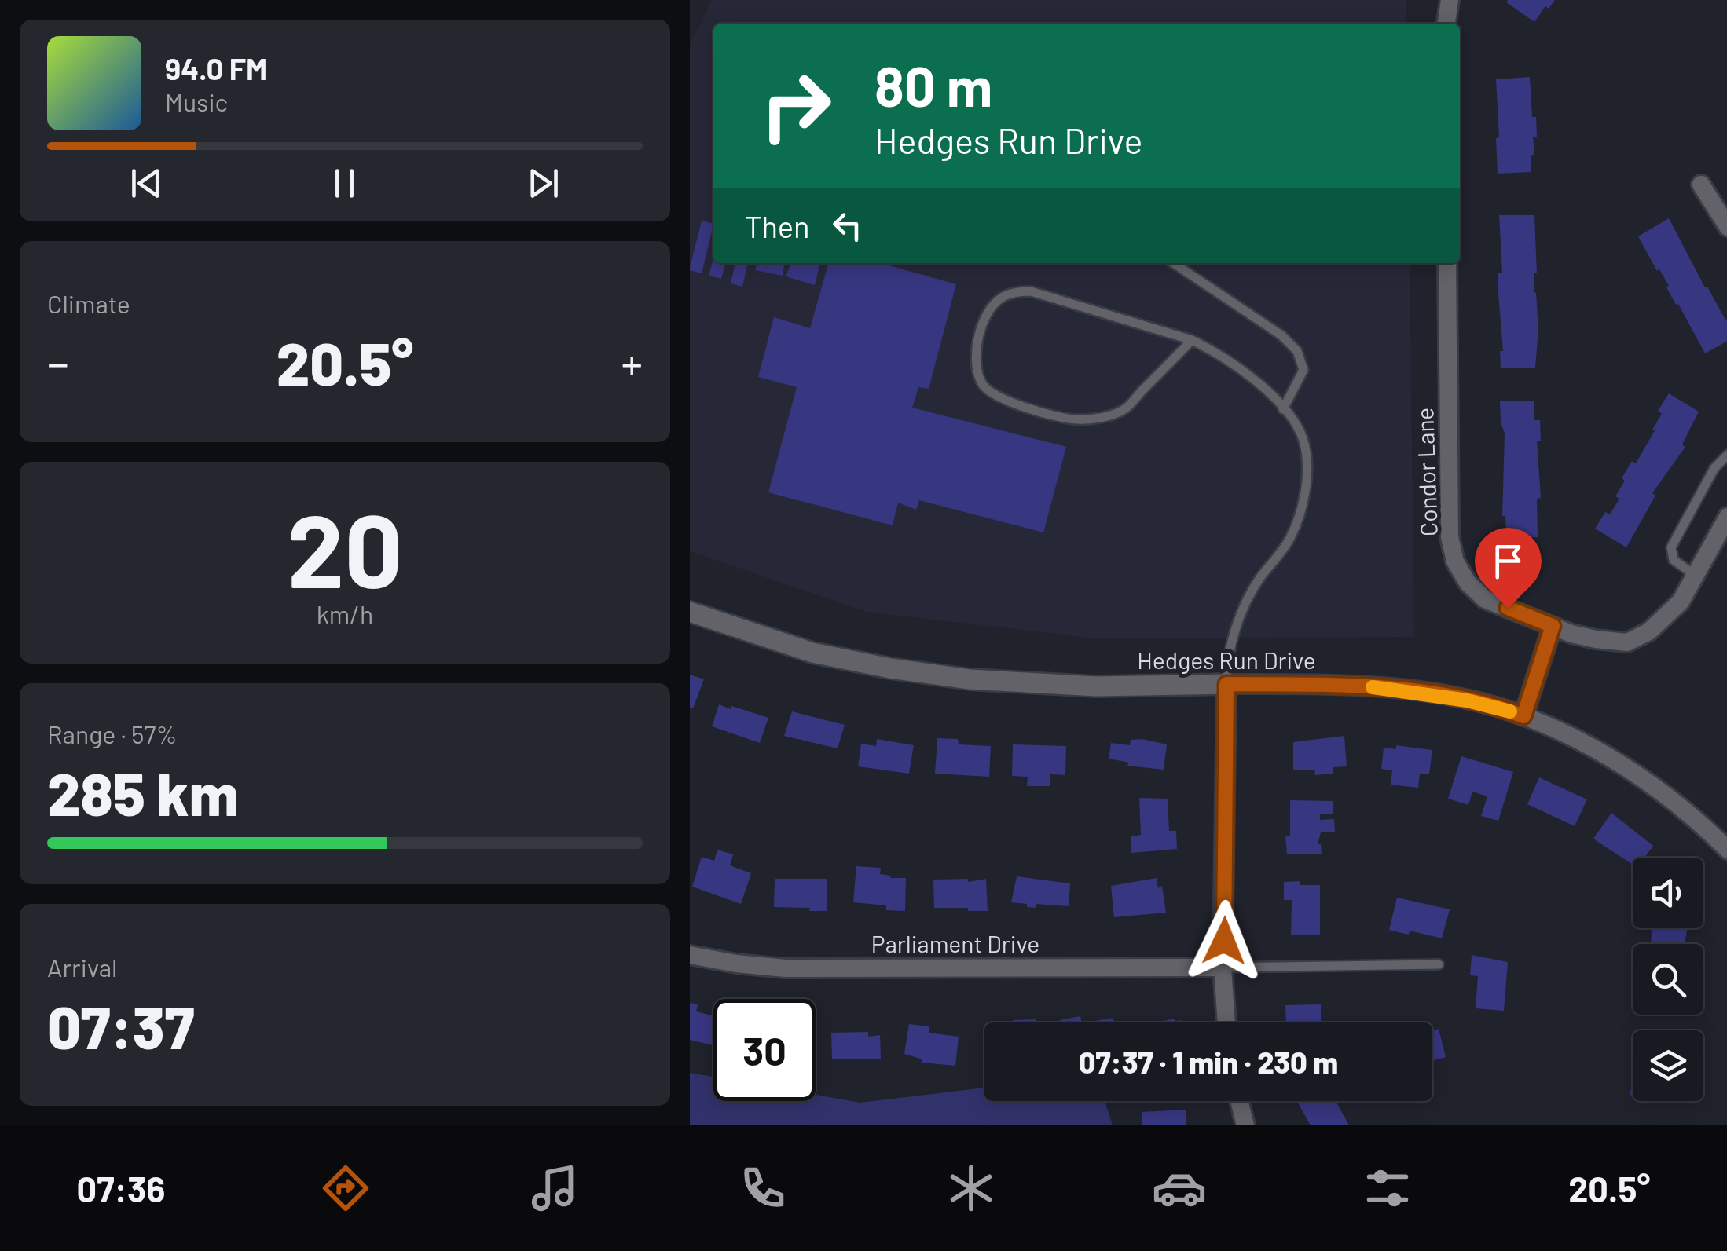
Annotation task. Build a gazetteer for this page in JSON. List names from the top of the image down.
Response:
{
  "streets": {
    "street": ["Condor Lane", "Hedges Run Drive", "Parliament Drive"]
  },
  "page": {
    "turn": ["80 m", "Hedges Run Drive"],
    "song": ["94.0 FM", "Music"],
    "then": "Then",
    "tile": [
      "Climate",
      ["20", "km/h"],
      ["Range · 57%", "285 km"],
      ["Arrival", "07:37"]
    ],
    "heat": ["−", "20.5°", "+"],
    "limit": "30",
    "trip": "07:37 · 1 min · 230 m",
    "tabs": ["07:36", "20.5°"]
  }
}
